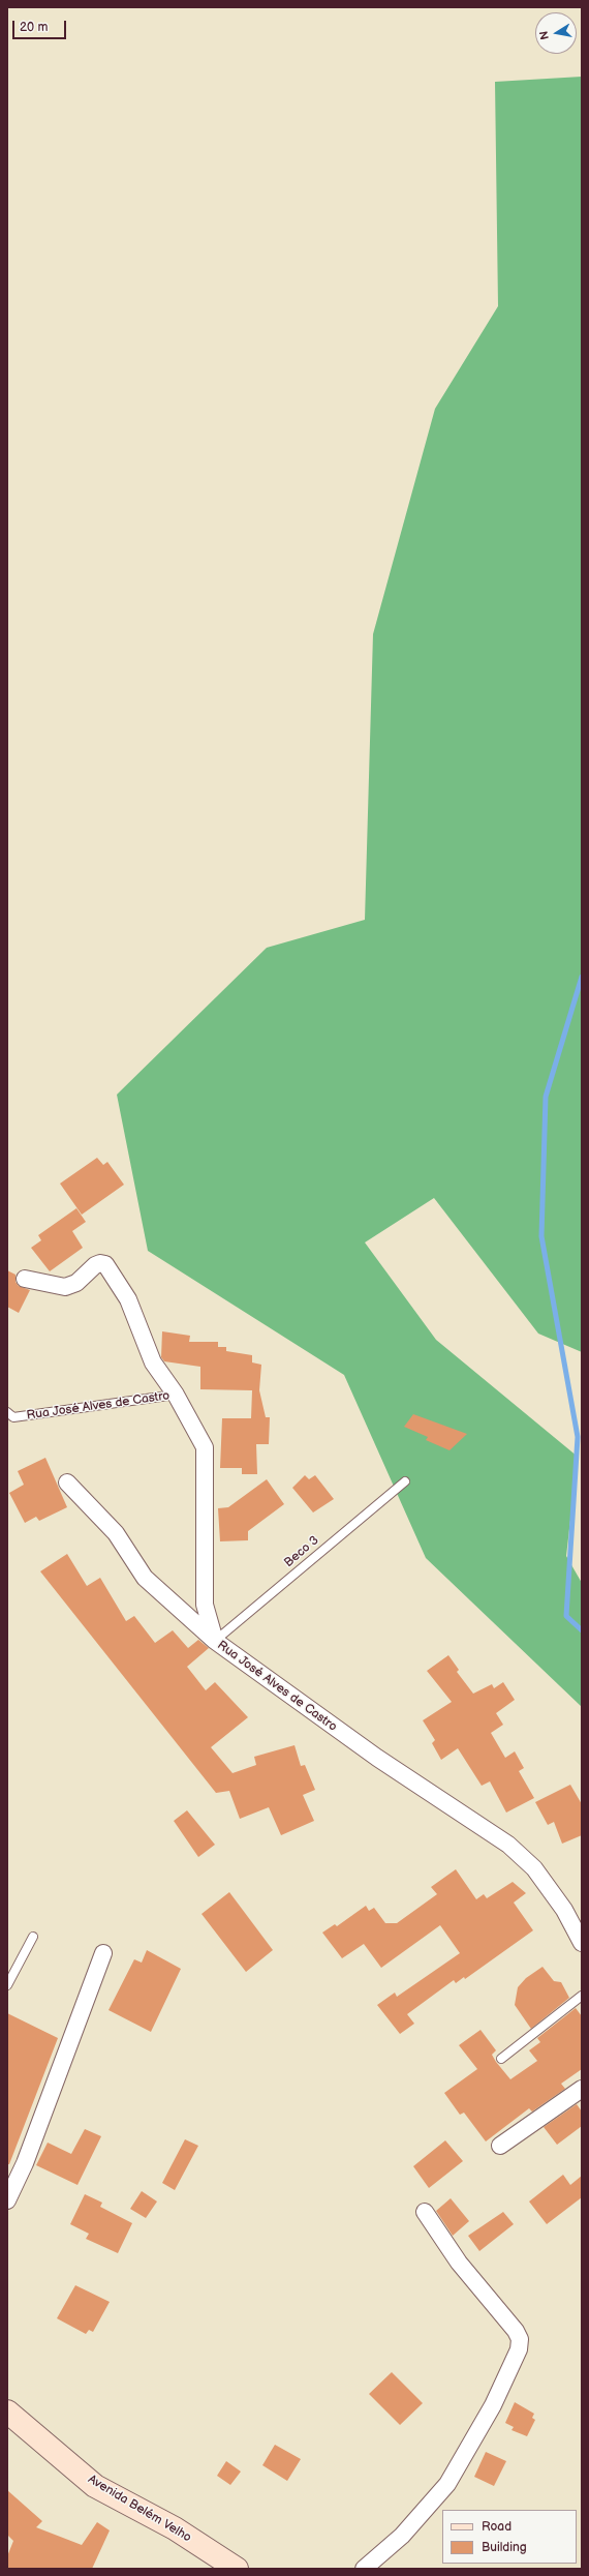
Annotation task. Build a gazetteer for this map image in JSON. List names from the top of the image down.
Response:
{
  "streets": {
    "main road": ["Avenida Belém Velho"],
    "street": ["Rua José Alves de Castro"],
    "lane": ["Beco 3"]
  },
  "crossings": [
    ["Rua José Alves de Castro", "Beco 3"]
  ],
  "legend": ["Road", "Building"],
  "scale_bar": "20 m",
  "north": "left"
}
